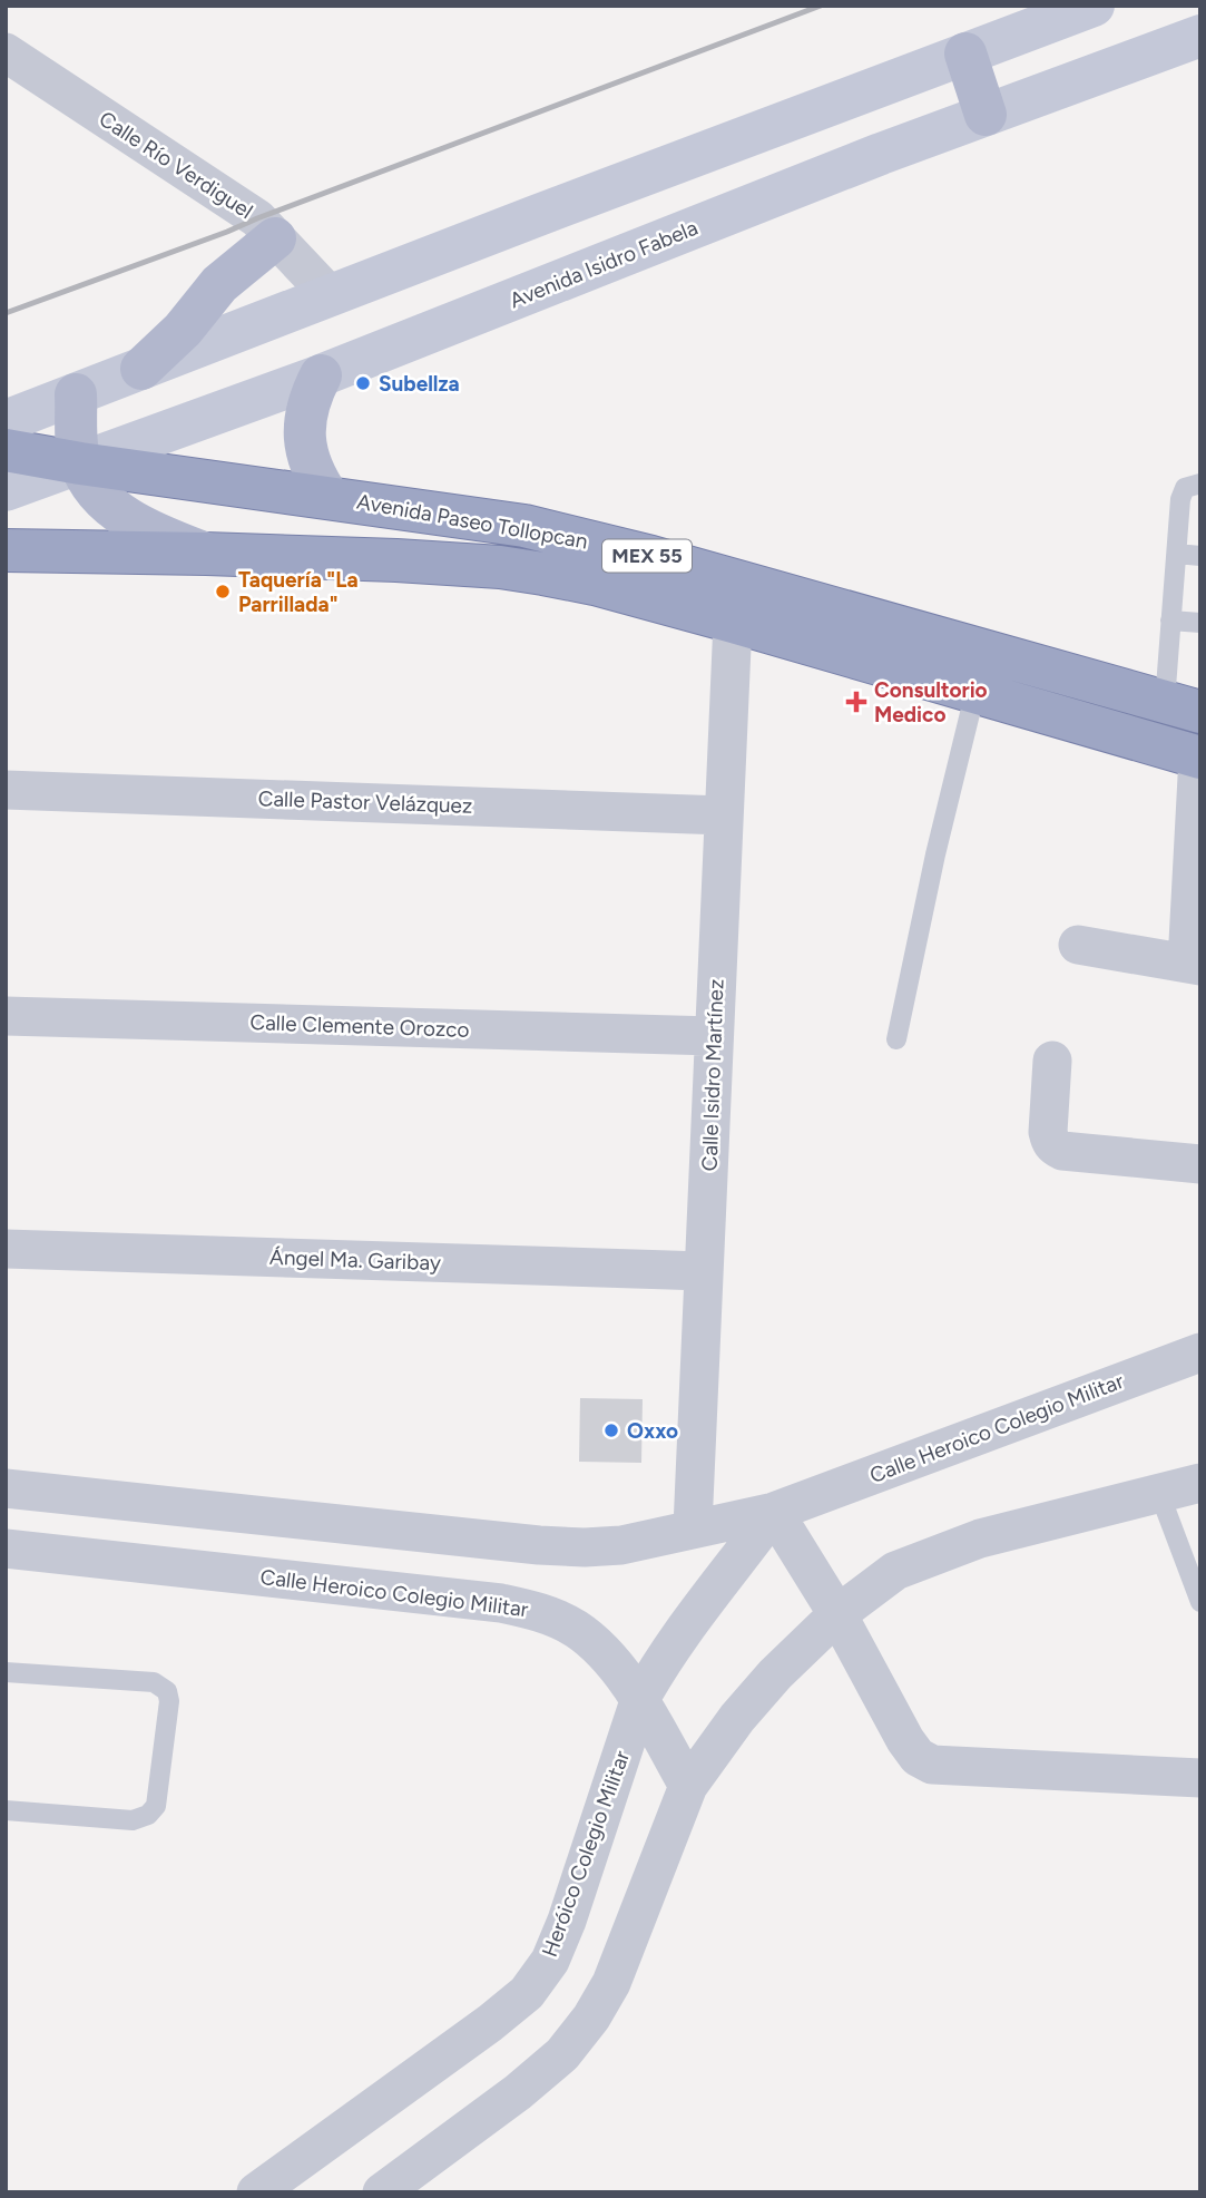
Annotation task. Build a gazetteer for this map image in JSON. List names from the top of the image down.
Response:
{
  "streets": {
    "highway": ["Avenida Paseo Tollopcan", "MEX 55"],
    "main road": ["Avenida Isidro Fabela"],
    "street": [
      "Calle Río Verdiguel",
      "Calle Pastor Velázquez",
      "Calle Clemente Orozco",
      "Calle Isidro Martínez",
      "Ángel Ma. Garibay",
      "Calle Heroico Colegio Militar",
      "Heróico Colegio Militar"
    ]
  },
  "crossings": [
    ["Avenida Isidro Fabela", "Avenida Paseo Tollopcan"],
    ["Avenida Paseo Tollopcan", "Calle Isidro Martínez"],
    ["Calle Pastor Velázquez", "Calle Isidro Martínez"],
    ["Calle Clemente Orozco", "Calle Isidro Martínez"],
    ["Calle Isidro Martínez", "Ángel Ma. Garibay"],
    ["Calle Isidro Martínez", "Calle Heroico Colegio Militar"],
    ["Calle Heroico Colegio Militar", "Heróico Colegio Militar"]
  ],
  "places": {
    "other": ["Subellza", "Taquería \"La Parrillada\"", "Oxxo"],
    "health": ["Consultorio Medico"]
  }
}
